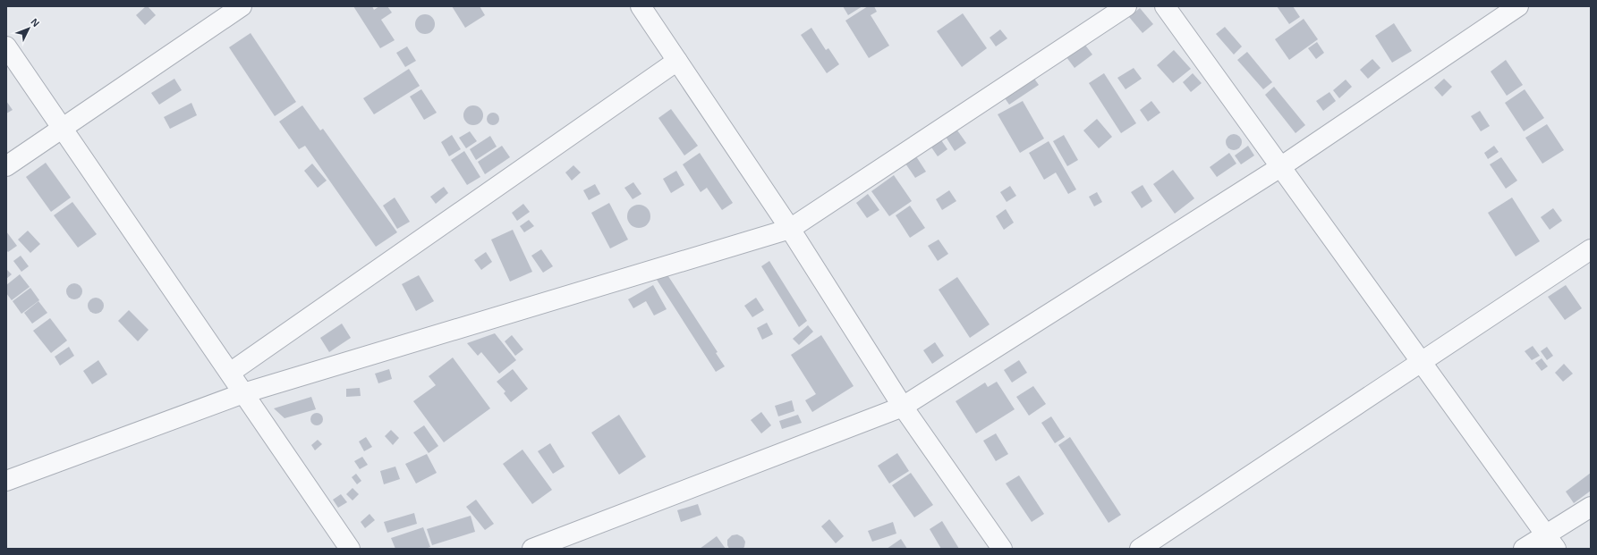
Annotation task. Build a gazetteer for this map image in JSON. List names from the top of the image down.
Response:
{
  "north": "top right"
}
